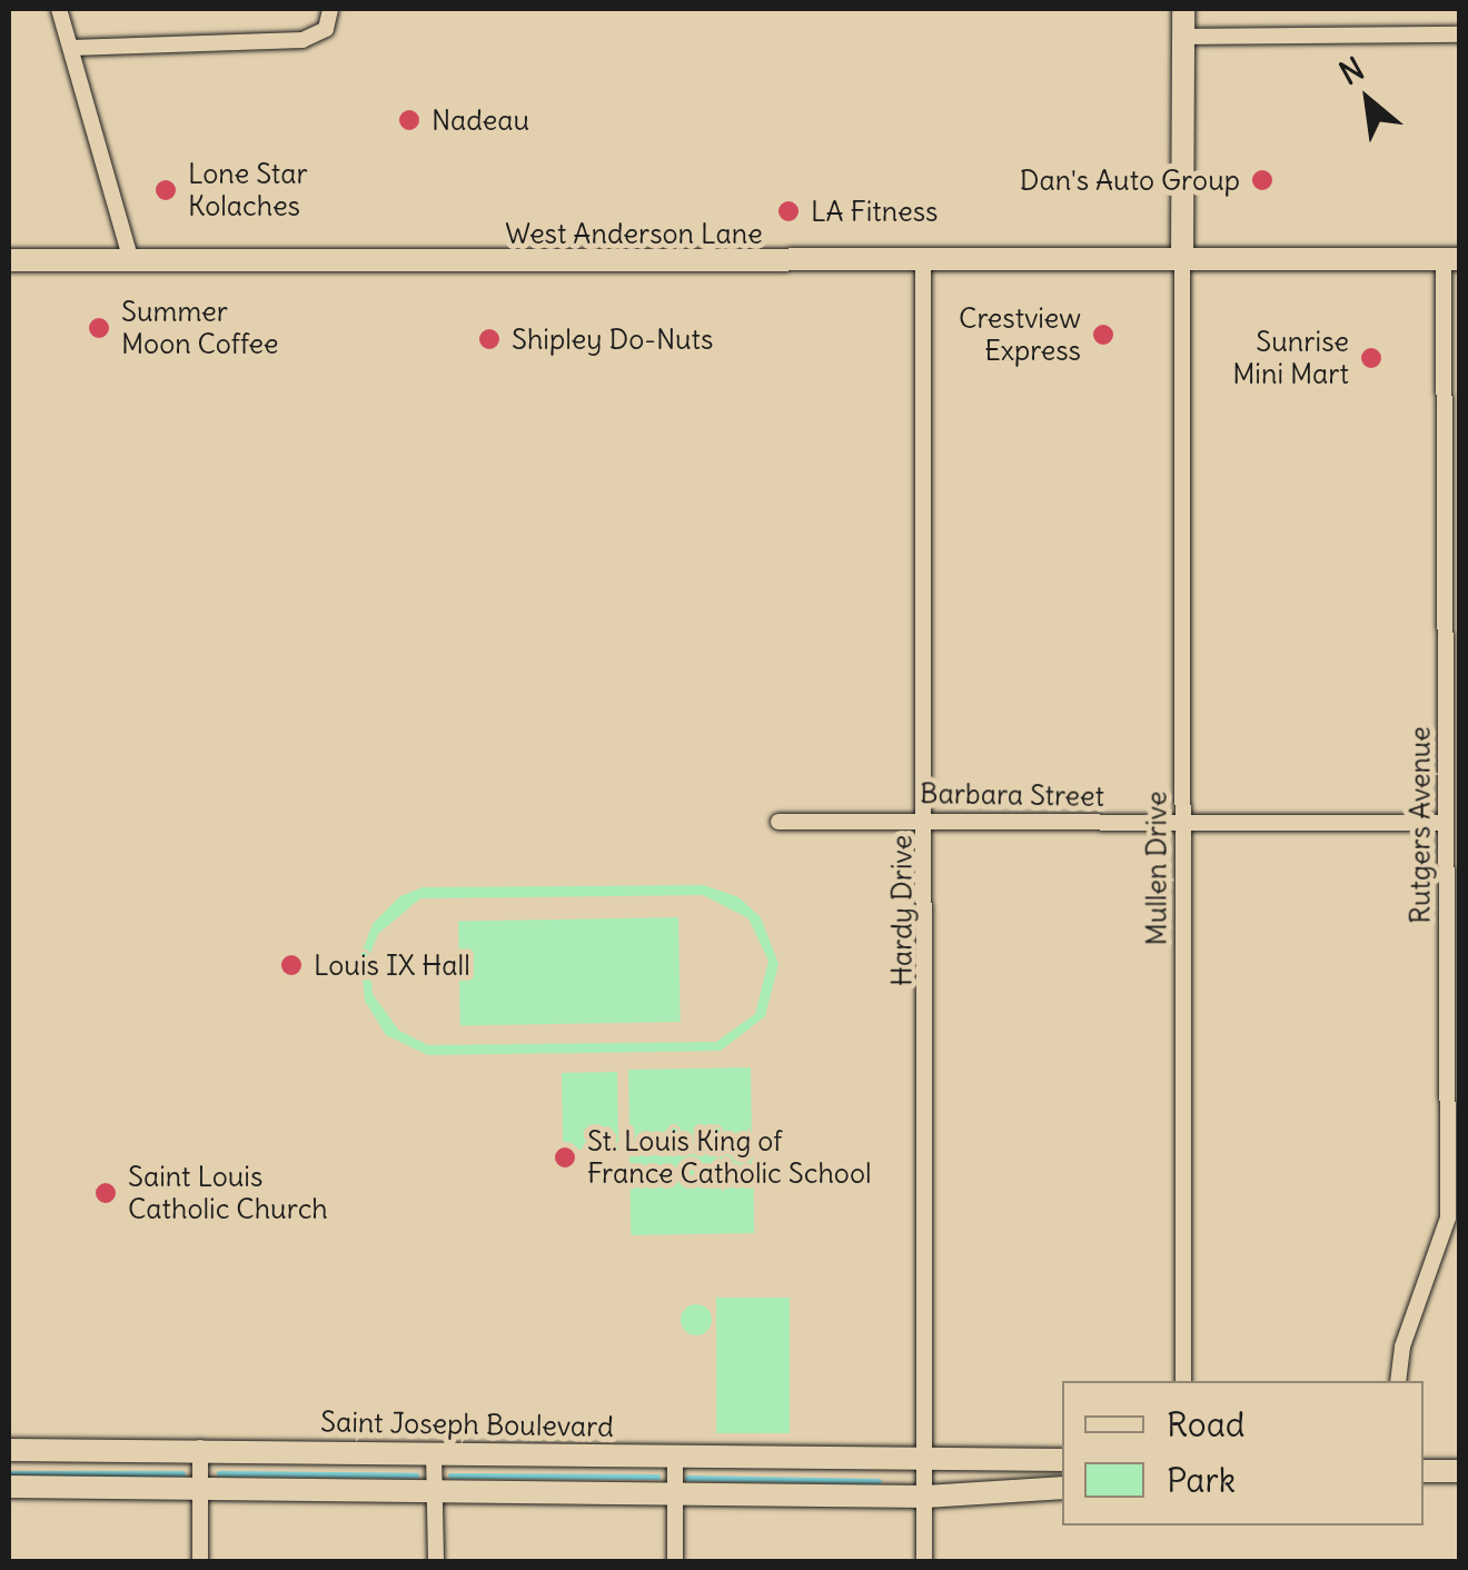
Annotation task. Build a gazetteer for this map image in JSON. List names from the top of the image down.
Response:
{
  "streets": {
    "street": [
      "West Anderson Lane",
      "Barbara Street",
      "Rutgers Avenue",
      "Mullen Drive",
      "Hardy Drive",
      "Saint Joseph Boulevard"
    ]
  },
  "crossings": [
    ["West Anderson Lane", "Rutgers Avenue"],
    ["West Anderson Lane", "Mullen Drive"],
    ["West Anderson Lane", "Hardy Drive"],
    ["Barbara Street", "Rutgers Avenue"],
    ["Barbara Street", "Mullen Drive"],
    ["Barbara Street", "Hardy Drive"],
    ["Hardy Drive", "Saint Joseph Boulevard"]
  ],
  "places": [
    "Nadeau",
    "Dan's Auto Group",
    "Lone Star Kolaches",
    "LA Fitness",
    "Summer Moon Coffee",
    "Crestview Express",
    "Shipley Do-Nuts",
    "Sunrise Mini Mart",
    "Louis IX Hall",
    "St. Louis King of France Catholic School",
    "Saint Louis Catholic Church"
  ],
  "legend": ["Road", "Park"],
  "north": "top left"
}
